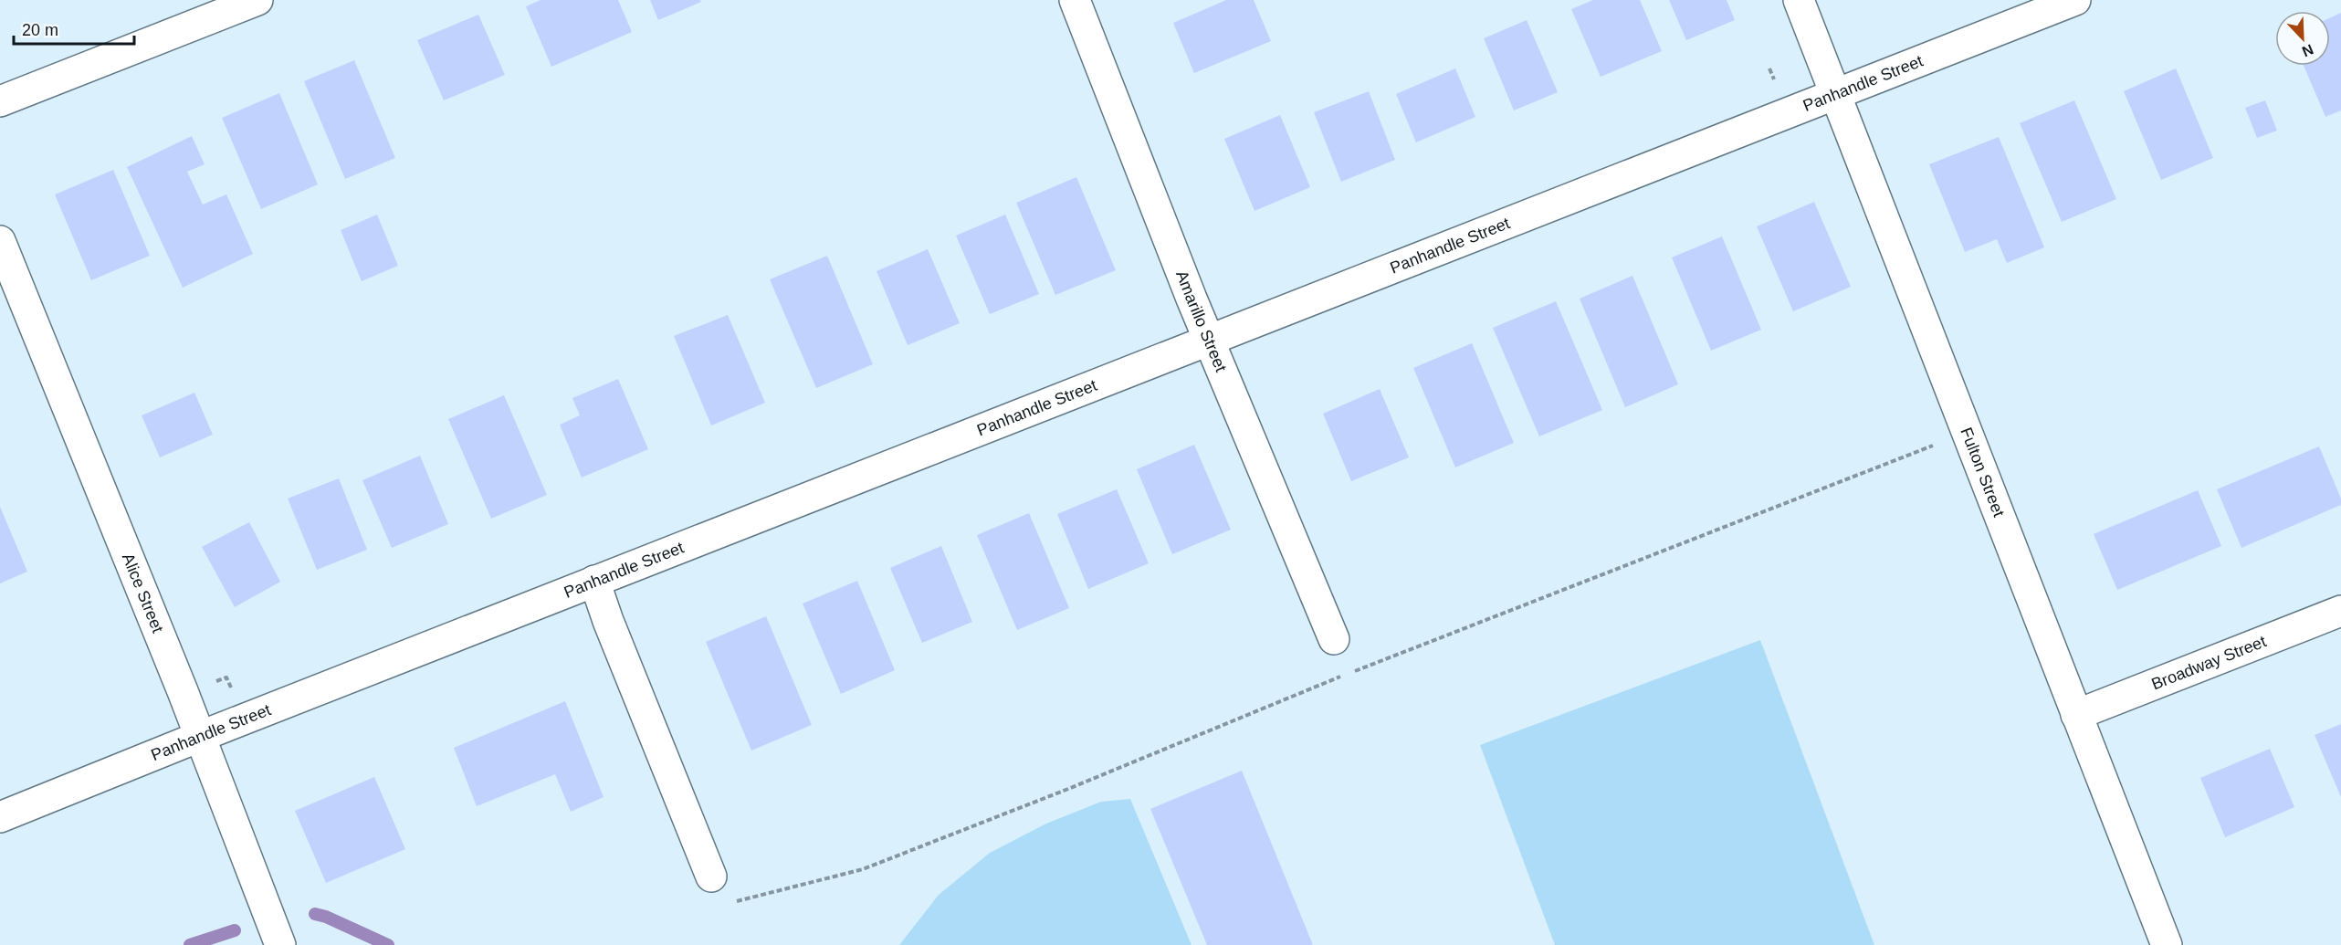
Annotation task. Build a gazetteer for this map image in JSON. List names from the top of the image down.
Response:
{
  "streets": {
    "street": [
      "Panhandle Street",
      "Amarillo Street",
      "Fulton Street",
      "Alice Street",
      "Broadway Street"
    ]
  },
  "crossings": [
    ["Panhandle Street", "Amarillo Street"],
    ["Panhandle Street", "Fulton Street"],
    ["Panhandle Street", "Alice Street"],
    ["Fulton Street", "Broadway Street"]
  ],
  "scale_bar": "20 m",
  "north": "bottom right"
}
